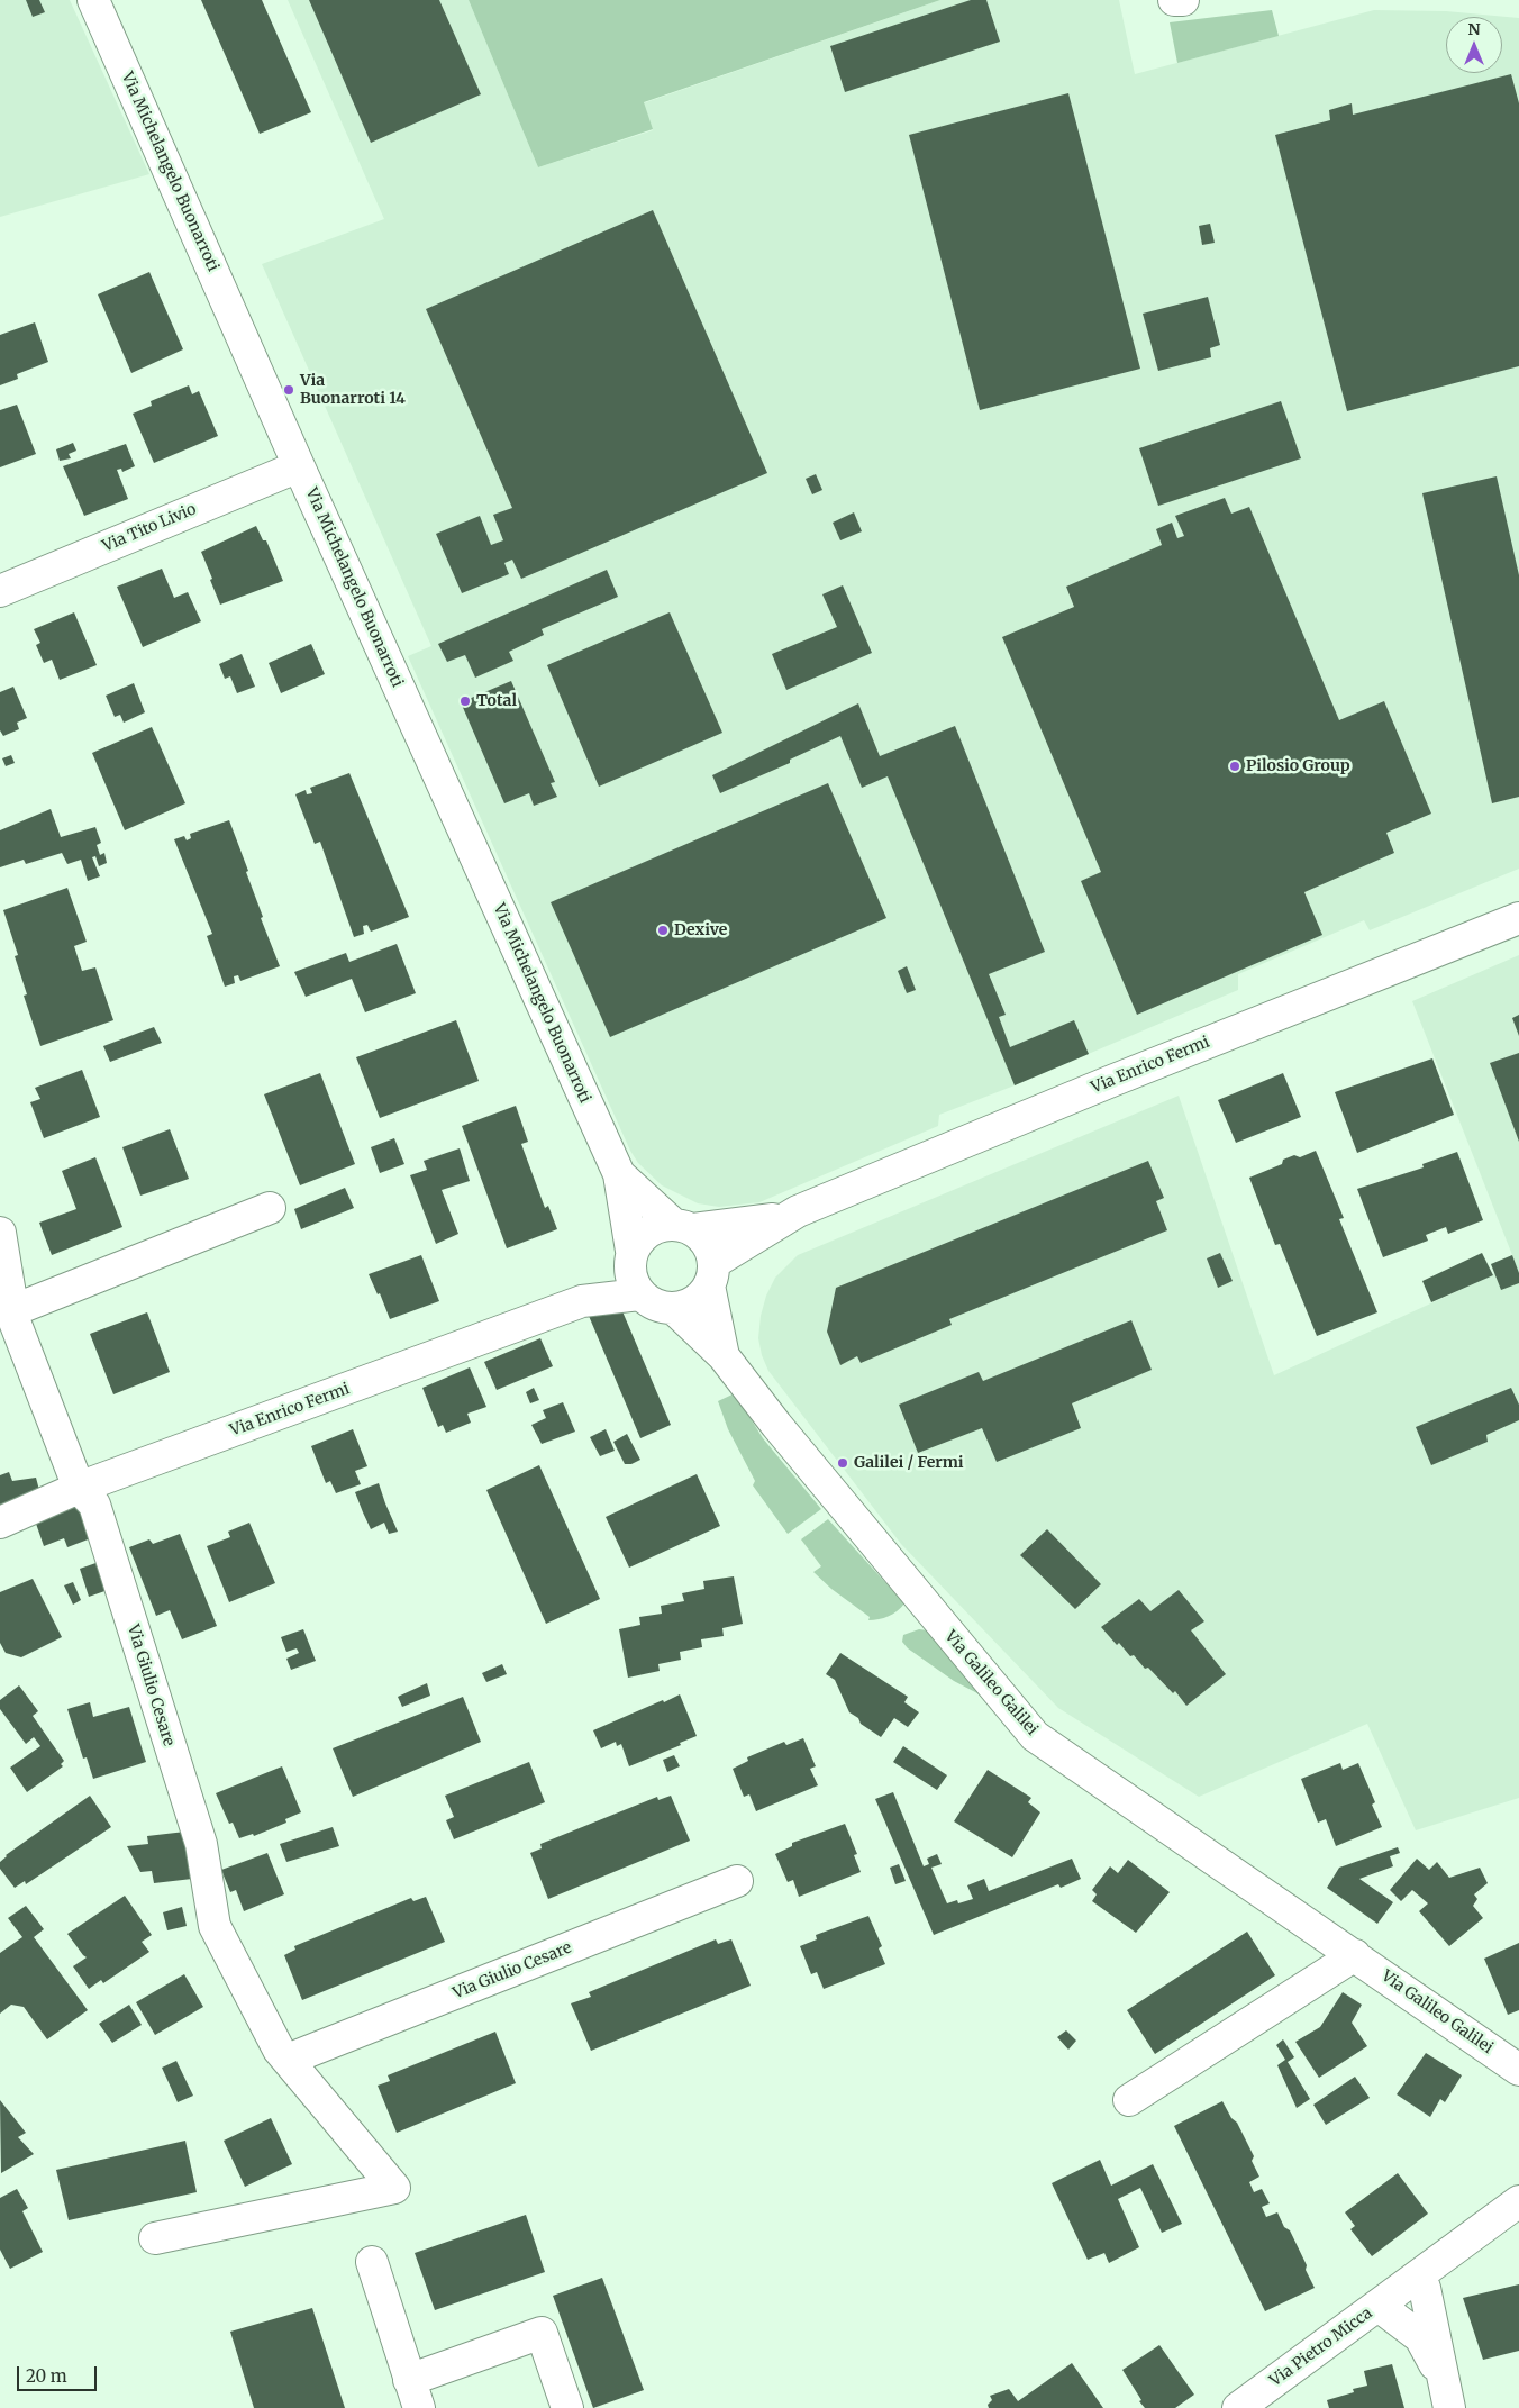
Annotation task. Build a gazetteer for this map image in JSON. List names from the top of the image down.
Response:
{
  "streets": {
    "street": [
      "Via Michelangelo Buonarroti",
      "Via Tito Livio",
      "Via Enrico Fermi",
      "Via Galileo Galilei",
      "Via Giulio Cesare",
      "Via Pietro Micca"
    ]
  },
  "crossings": [
    ["Via Michelangelo Buonarroti", "Via Tito Livio"],
    ["Via Michelangelo Buonarroti", "Via Enrico Fermi"],
    ["Via Michelangelo Buonarroti", "Via Galileo Galilei"],
    ["Via Enrico Fermi", "Via Galileo Galilei"],
    ["Via Enrico Fermi", "Via Giulio Cesare"]
  ],
  "places": [
    "Via Buonarroti 14",
    "Total",
    "Pilosio Group",
    "Dexive",
    "Galilei / Fermi"
  ],
  "scale_bar": "20 m",
  "north": "top"
}
